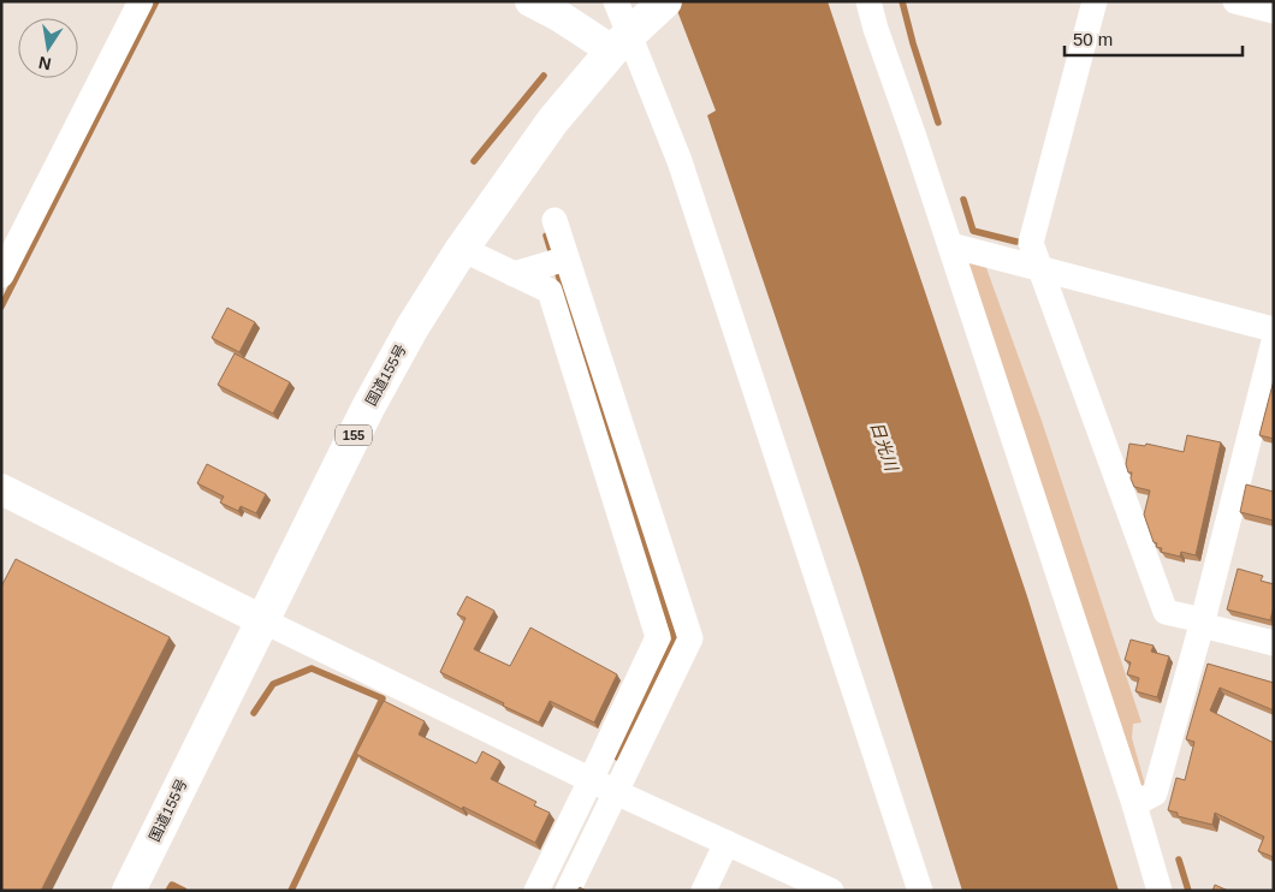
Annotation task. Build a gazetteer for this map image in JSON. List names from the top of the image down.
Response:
{
  "streets": {
    "highway": ["国道155号", "155"]
  },
  "water": ["日光川"],
  "scale_bar": "50 m",
  "north": "bottom"
}
